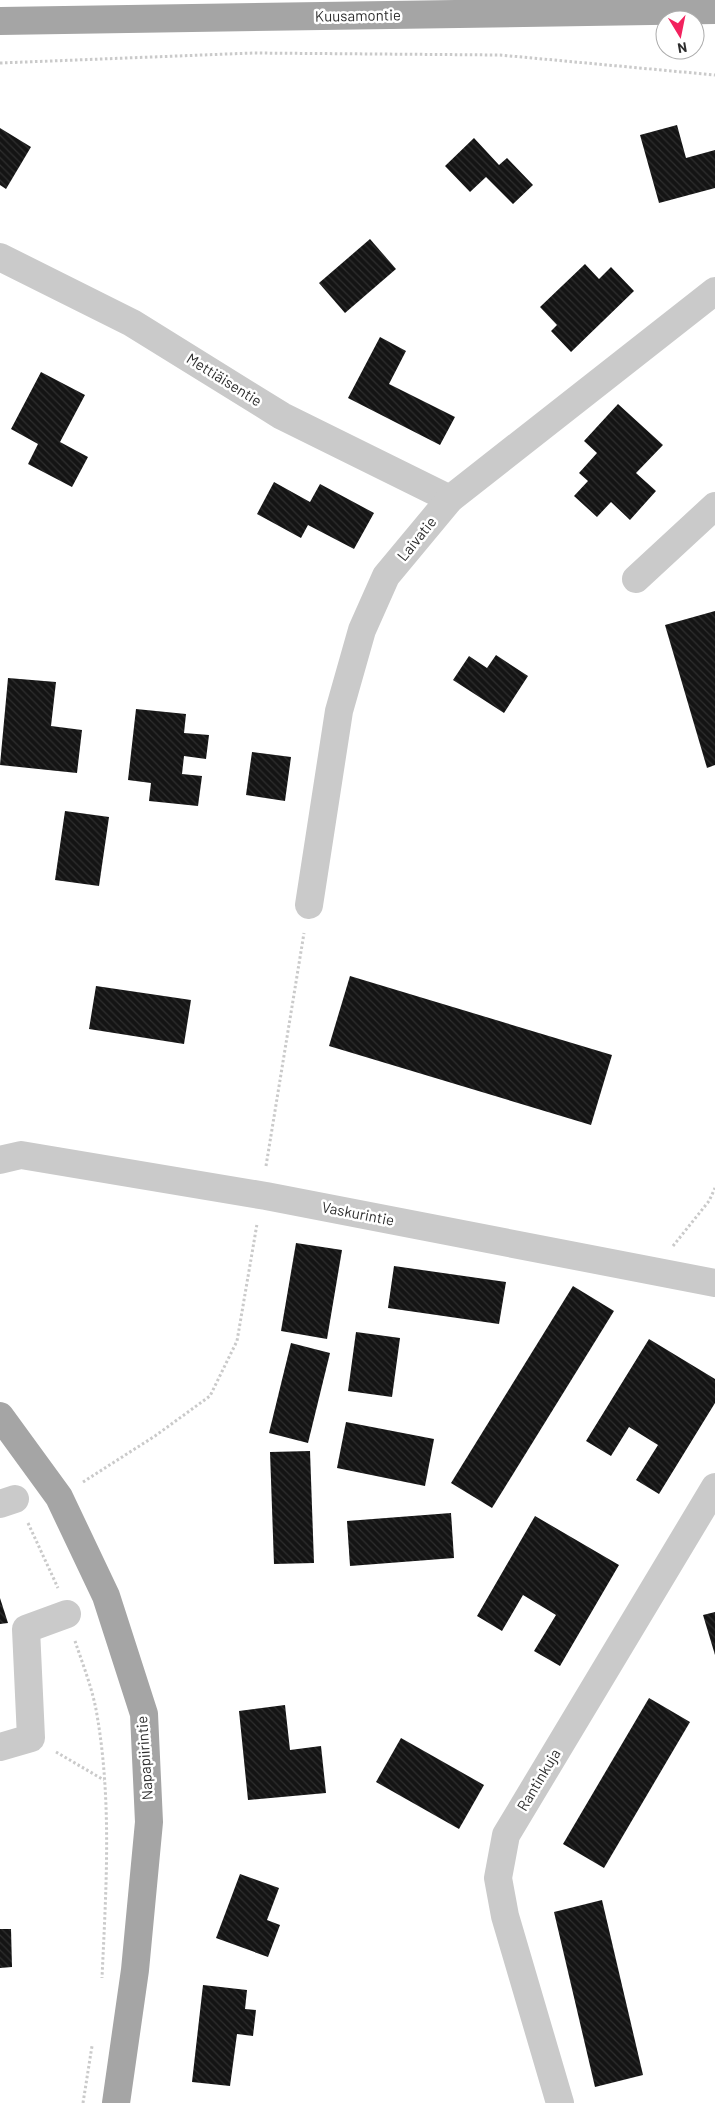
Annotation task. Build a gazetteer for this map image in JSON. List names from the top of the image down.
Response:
{
  "streets": {
    "main road": ["Kuusamontie", "Napapiirintie"],
    "street": [
      "Mettiäisentie",
      "Laivatie",
      "Vaskurintie",
      "Rantinkuja"
    ]
  },
  "crossings": [
    ["Mettiäisentie", "Laivatie"]
  ],
  "north": "bottom"
}
